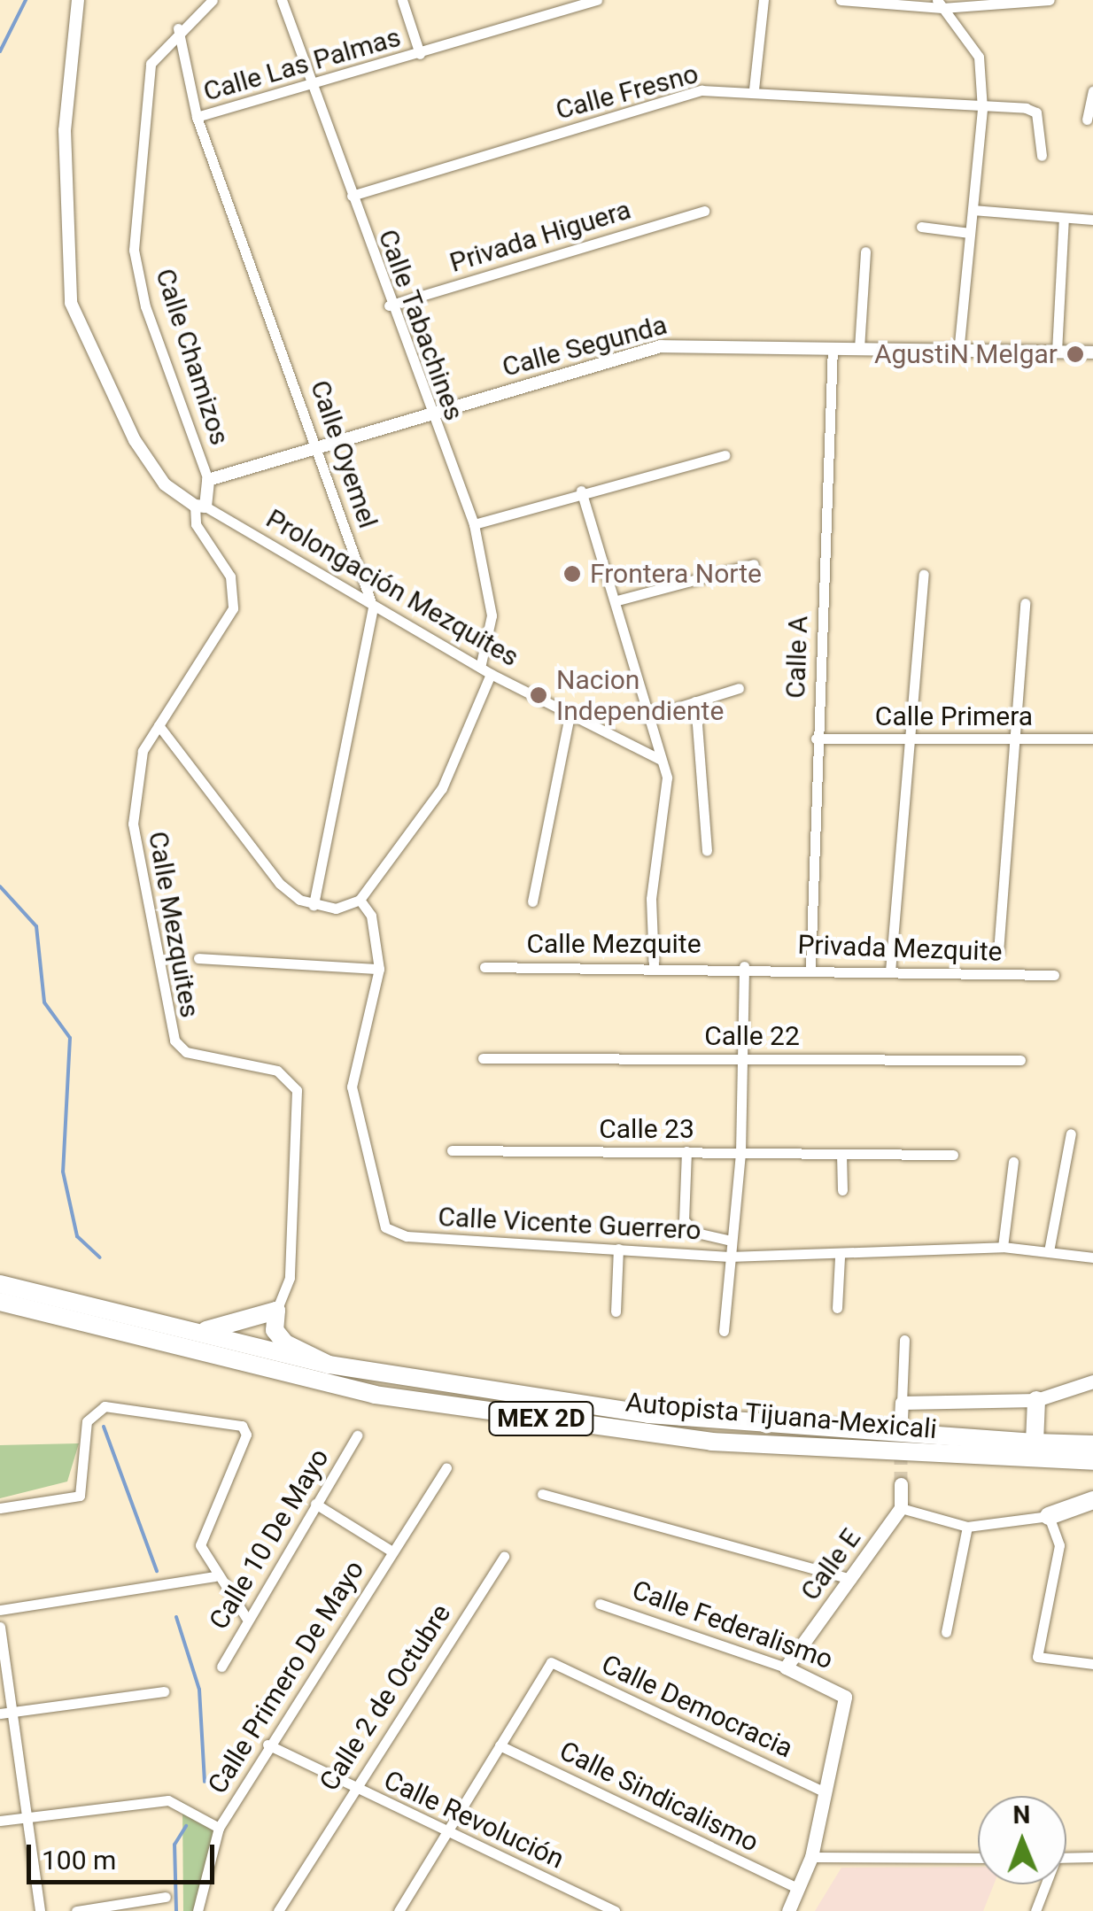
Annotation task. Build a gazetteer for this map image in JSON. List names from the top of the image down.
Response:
{
  "streets": {
    "highway": ["Autopista Tijuana-Mexicali", "MEX 2D"],
    "main road": ["Calle E", "Calle Federalismo"],
    "street": [
      "Calle Las Palmas",
      "Calle Fresno",
      "Privada Higuera",
      "Calle Tabachines",
      "Calle Segunda",
      "Calle Chamizos",
      "Calle Oyemel",
      "Prolongación Mezquites",
      "Calle A",
      "Calle Primera",
      "Calle Mezquites",
      "Calle Mezquite",
      "Privada Mezquite",
      "Calle 22",
      "Calle 23",
      "Calle Vicente Guerrero",
      "Calle 10 De Mayo",
      "Calle Primero De Mayo",
      "Calle 2 de Octubre",
      "Calle Democracia",
      "Calle Sindicalismo",
      "Calle Revolución"
    ]
  },
  "crossings": [
    ["Calle Las Palmas", "Calle Tabachines"],
    ["Calle Las Palmas", "Calle Oyemel"],
    ["Calle Fresno", "Calle Tabachines"],
    ["Privada Higuera", "Calle Tabachines"],
    ["Calle Tabachines", "Calle Segunda"],
    ["Calle Tabachines", "Prolongación Mezquites"],
    ["Calle Tabachines", "Calle Vicente Guerrero"],
    ["Calle Segunda", "Calle Chamizos"],
    ["Calle Segunda", "Calle Oyemel"],
    ["Calle Segunda", "Calle A"],
    ["Calle Chamizos", "Calle Oyemel"],
    ["Calle Chamizos", "Prolongación Mezquites"],
    ["Calle Chamizos", "Calle Mezquites"],
    ["Calle Oyemel", "Prolongación Mezquites"],
    ["Prolongación Mezquites", "Calle Mezquites"],
    ["Calle A", "Calle Primera"],
    ["Calle A", "Privada Mezquite"],
    ["Calle Mezquite", "Privada Mezquite"],
    ["Calle 10 De Mayo", "Calle Primero De Mayo"],
    ["Calle E", "Calle Federalismo"],
    ["Calle Federalismo", "Calle Democracia"],
    ["Calle Primero De Mayo", "Calle Revolución"],
    ["Calle 2 de Octubre", "Calle Revolución"],
    ["Calle Democracia", "Calle Sindicalismo"]
  ],
  "places": ["AgustiN Melgar", "Frontera Norte", "Nacion Independiente"],
  "scale_bar": "100 m",
  "north": "top"
}
